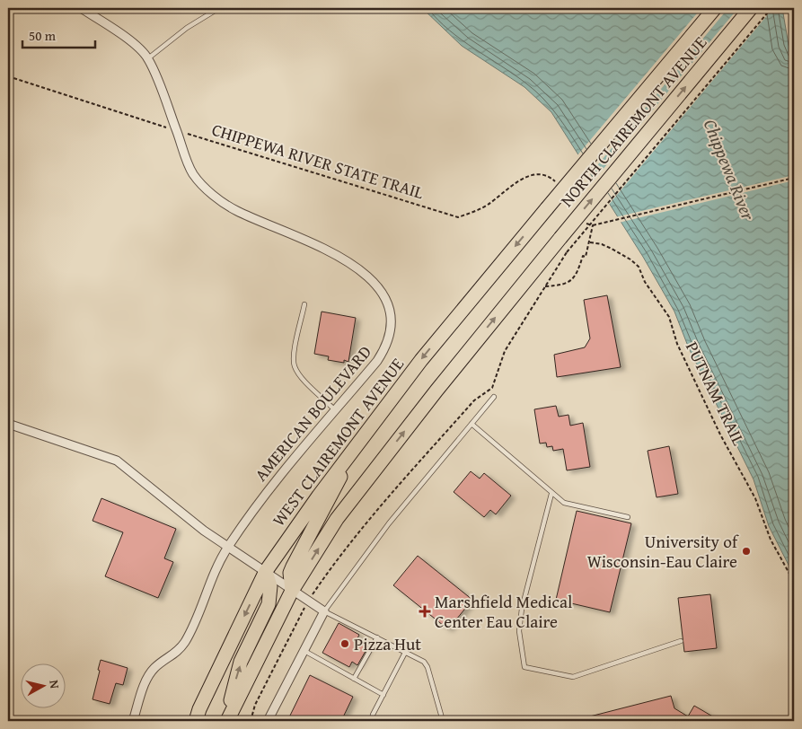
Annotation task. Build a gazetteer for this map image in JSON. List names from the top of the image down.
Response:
{
  "streets": {
    "main road": ["NORTH CLAIREMONT AVENUE", "WEST CLAIREMONT AVENUE"],
    "street": ["AMERICAN BOULEVARD"],
    "path": ["CHIPPEWA RIVER STATE TRAIL", "PUTNAM TRAIL"]
  },
  "crossings": [
    ["NORTH CLAIREMONT AVENUE", "WEST CLAIREMONT AVENUE"],
    ["CHIPPEWA RIVER STATE TRAIL", "AMERICAN BOULEVARD"]
  ],
  "water": ["Chippewa River"],
  "places": {
    "other": ["University of Wisconsin-Eau Claire", "Pizza Hut"],
    "health": ["Marshfield Medical Center Eau Claire"]
  },
  "scale_bar": "50 m",
  "north": "right"
}
